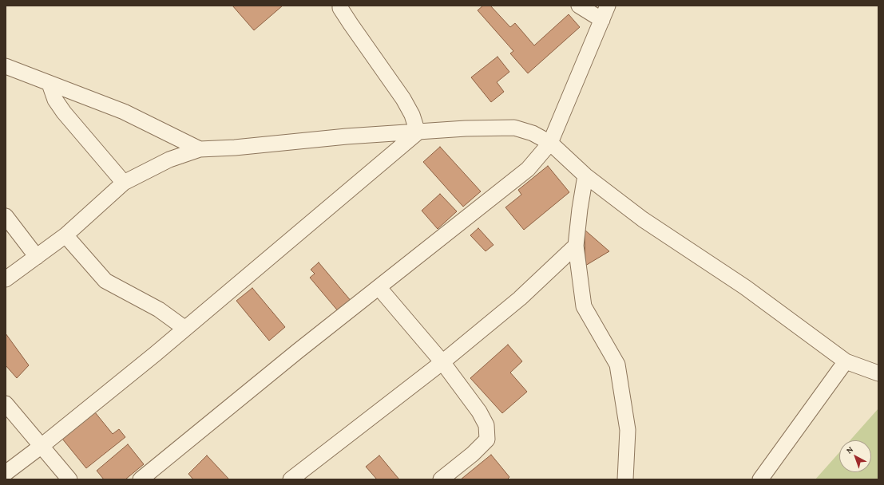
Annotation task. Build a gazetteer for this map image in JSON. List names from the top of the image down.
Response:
{
  "north": "top left"
}
